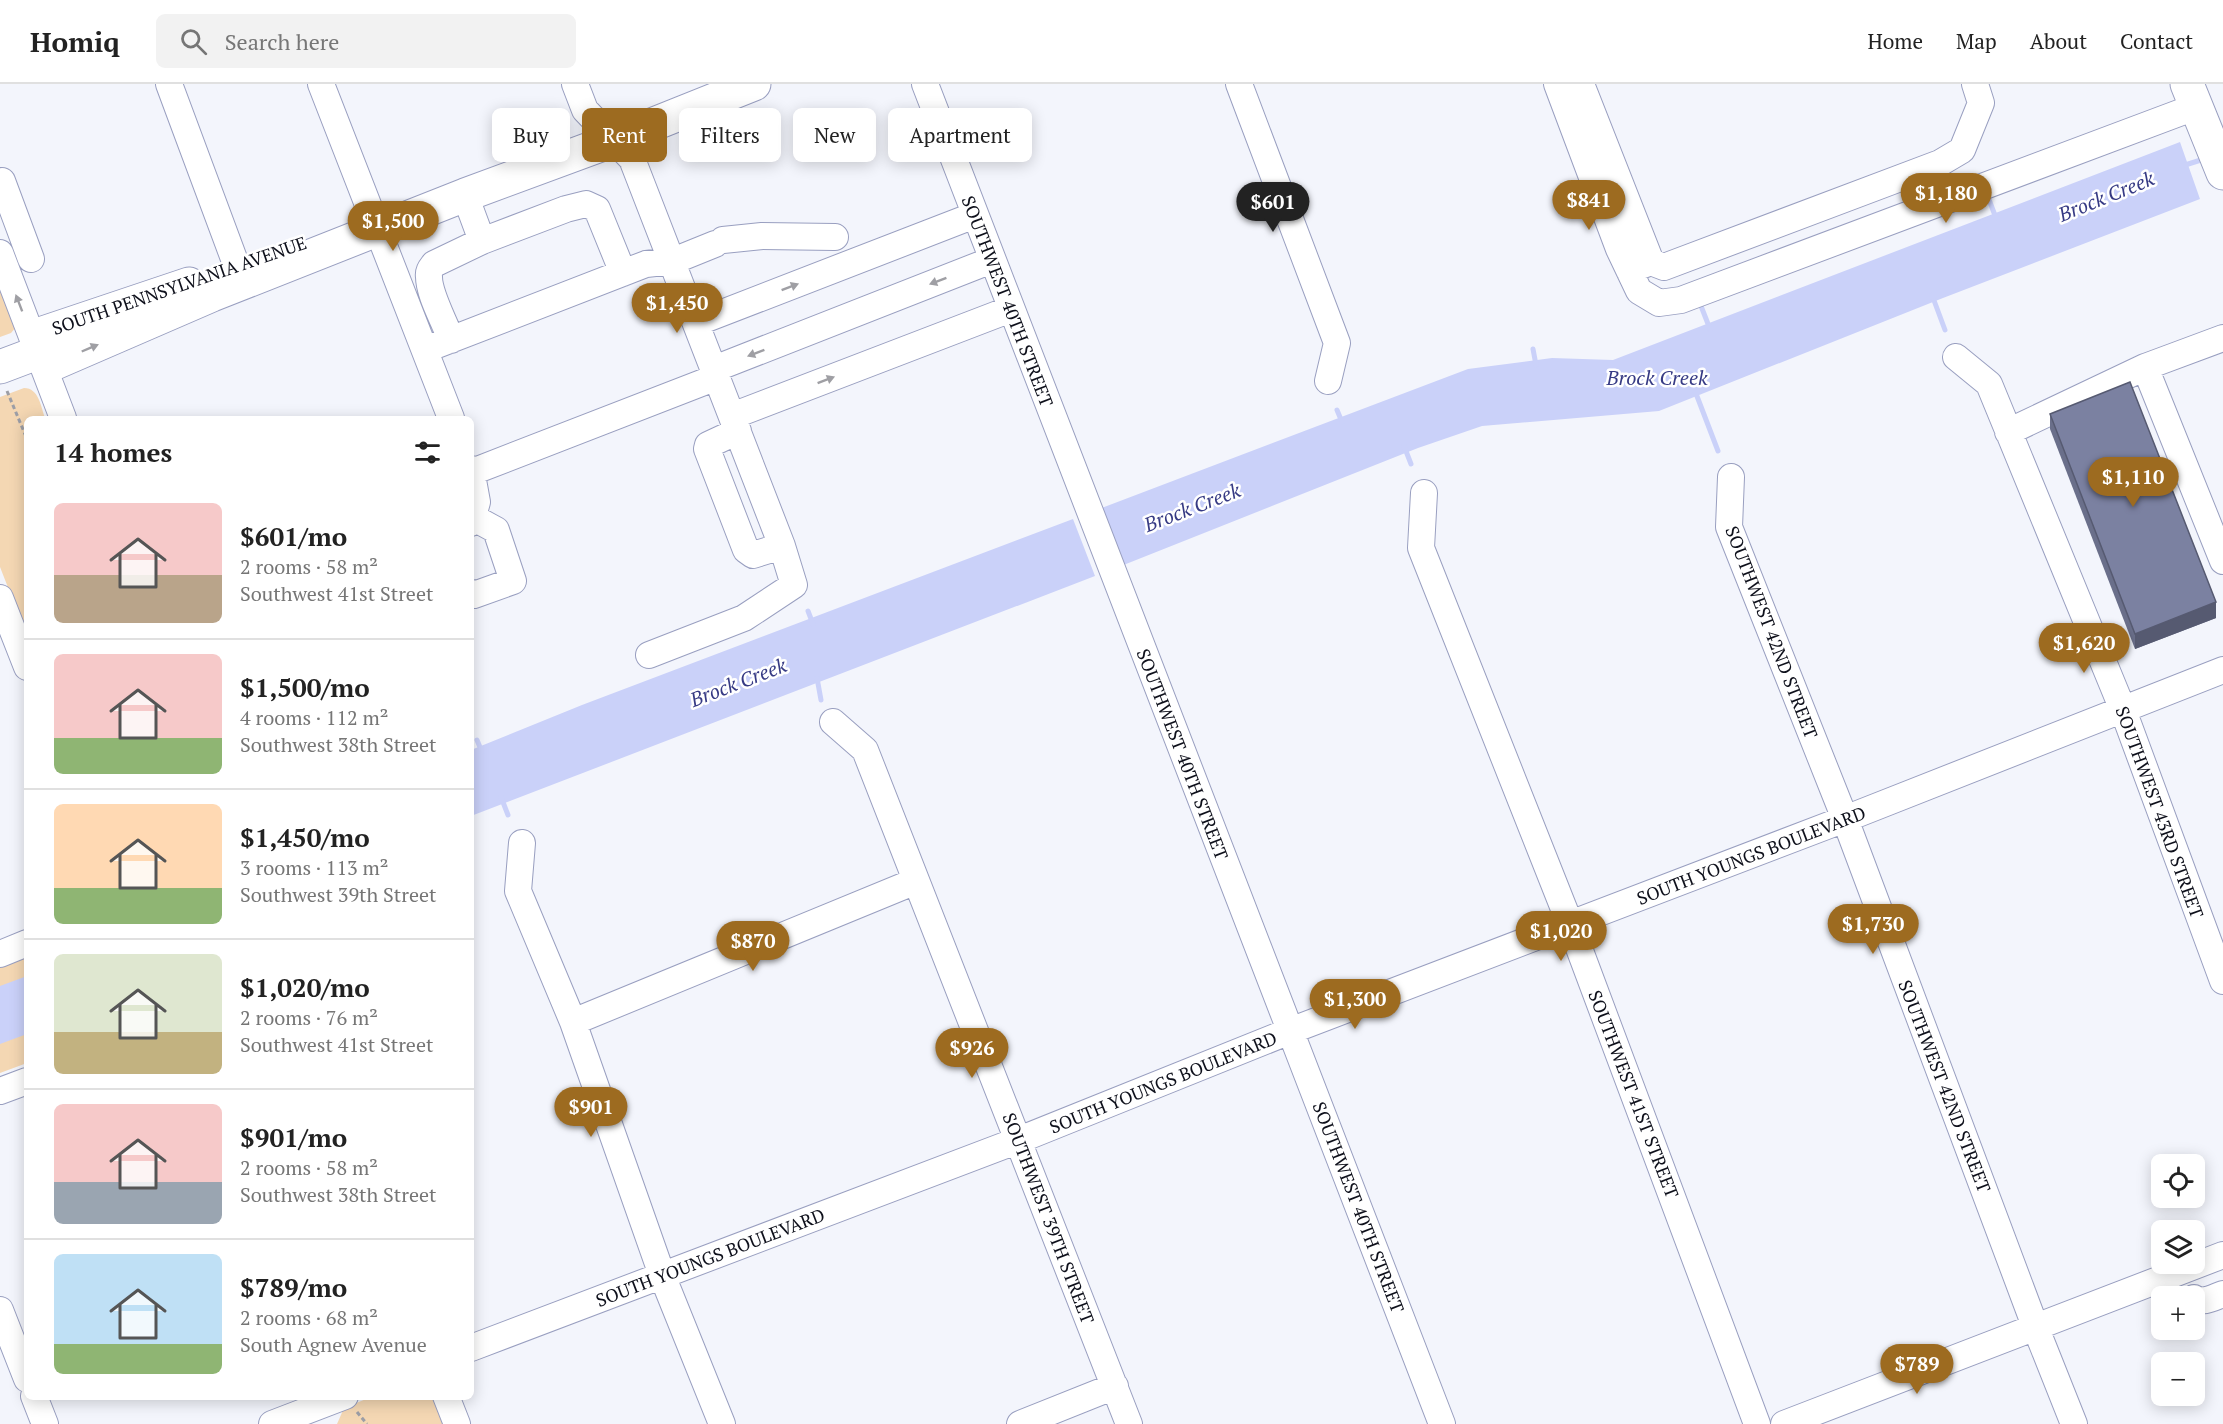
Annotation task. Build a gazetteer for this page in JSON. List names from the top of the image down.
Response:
{
  "streets": {
    "main road": ["SOUTH PENNSYLVANIA AVENUE"],
    "street": [
      "SOUTHWEST 40TH STREET",
      "SOUTHWEST 42ND STREET",
      "SOUTHWEST 43RD STREET",
      "SOUTH YOUNGS BOULEVARD",
      "SOUTHWEST 41ST STREET",
      "SOUTHWEST 39TH STREET"
    ]
  },
  "crossings": [
    ["SOUTHWEST 40TH STREET", "SOUTH YOUNGS BOULEVARD"],
    ["SOUTHWEST 42ND STREET", "SOUTH YOUNGS BOULEVARD"],
    ["SOUTHWEST 43RD STREET", "SOUTH YOUNGS BOULEVARD"],
    ["SOUTH YOUNGS BOULEVARD", "SOUTHWEST 41ST STREET"],
    ["SOUTH YOUNGS BOULEVARD", "SOUTHWEST 39TH STREET"]
  ],
  "water": ["Brock Creek"],
  "page": {
    "header": "Homiq",
    "search": "Search here",
    "nav": [
      "Home",
      "Map",
      "About",
      "Contact"
    ],
    "chip": [
      "Buy",
      "Rent",
      "Filters",
      "New",
      "Apartment"
    ],
    "price": [
      "$1,180",
      "$841",
      "$601",
      "$1,500",
      "$1,450",
      "$1,110",
      "$1,620",
      "$1,730",
      "$1,020",
      "$870",
      "$1,300",
      "$926",
      "$901",
      "$789"
    ],
    "heading": "14 homes",
    "list": [
      {
        "name": "$601/mo",
        "note": "2 rooms · 58 m² · Southwest 41st Street"
      },
      {
        "name": "$1,500/mo",
        "note": "4 rooms · 112 m² · Southwest 38th Street"
      },
      {
        "name": "$1,450/mo",
        "note": "3 rooms · 113 m² · Southwest 39th Street"
      },
      {
        "name": "$1,020/mo",
        "note": "2 rooms · 76 m² · Southwest 41st Street"
      },
      {
        "name": "$901/mo",
        "note": "2 rooms · 58 m² · Southwest 38th Street"
      },
      {
        "name": "$789/mo",
        "note": "2 rooms · 68 m² · South Agnew Avenue"
      }
    ],
    "map_buttons": ["+", "−"]
  }
}
